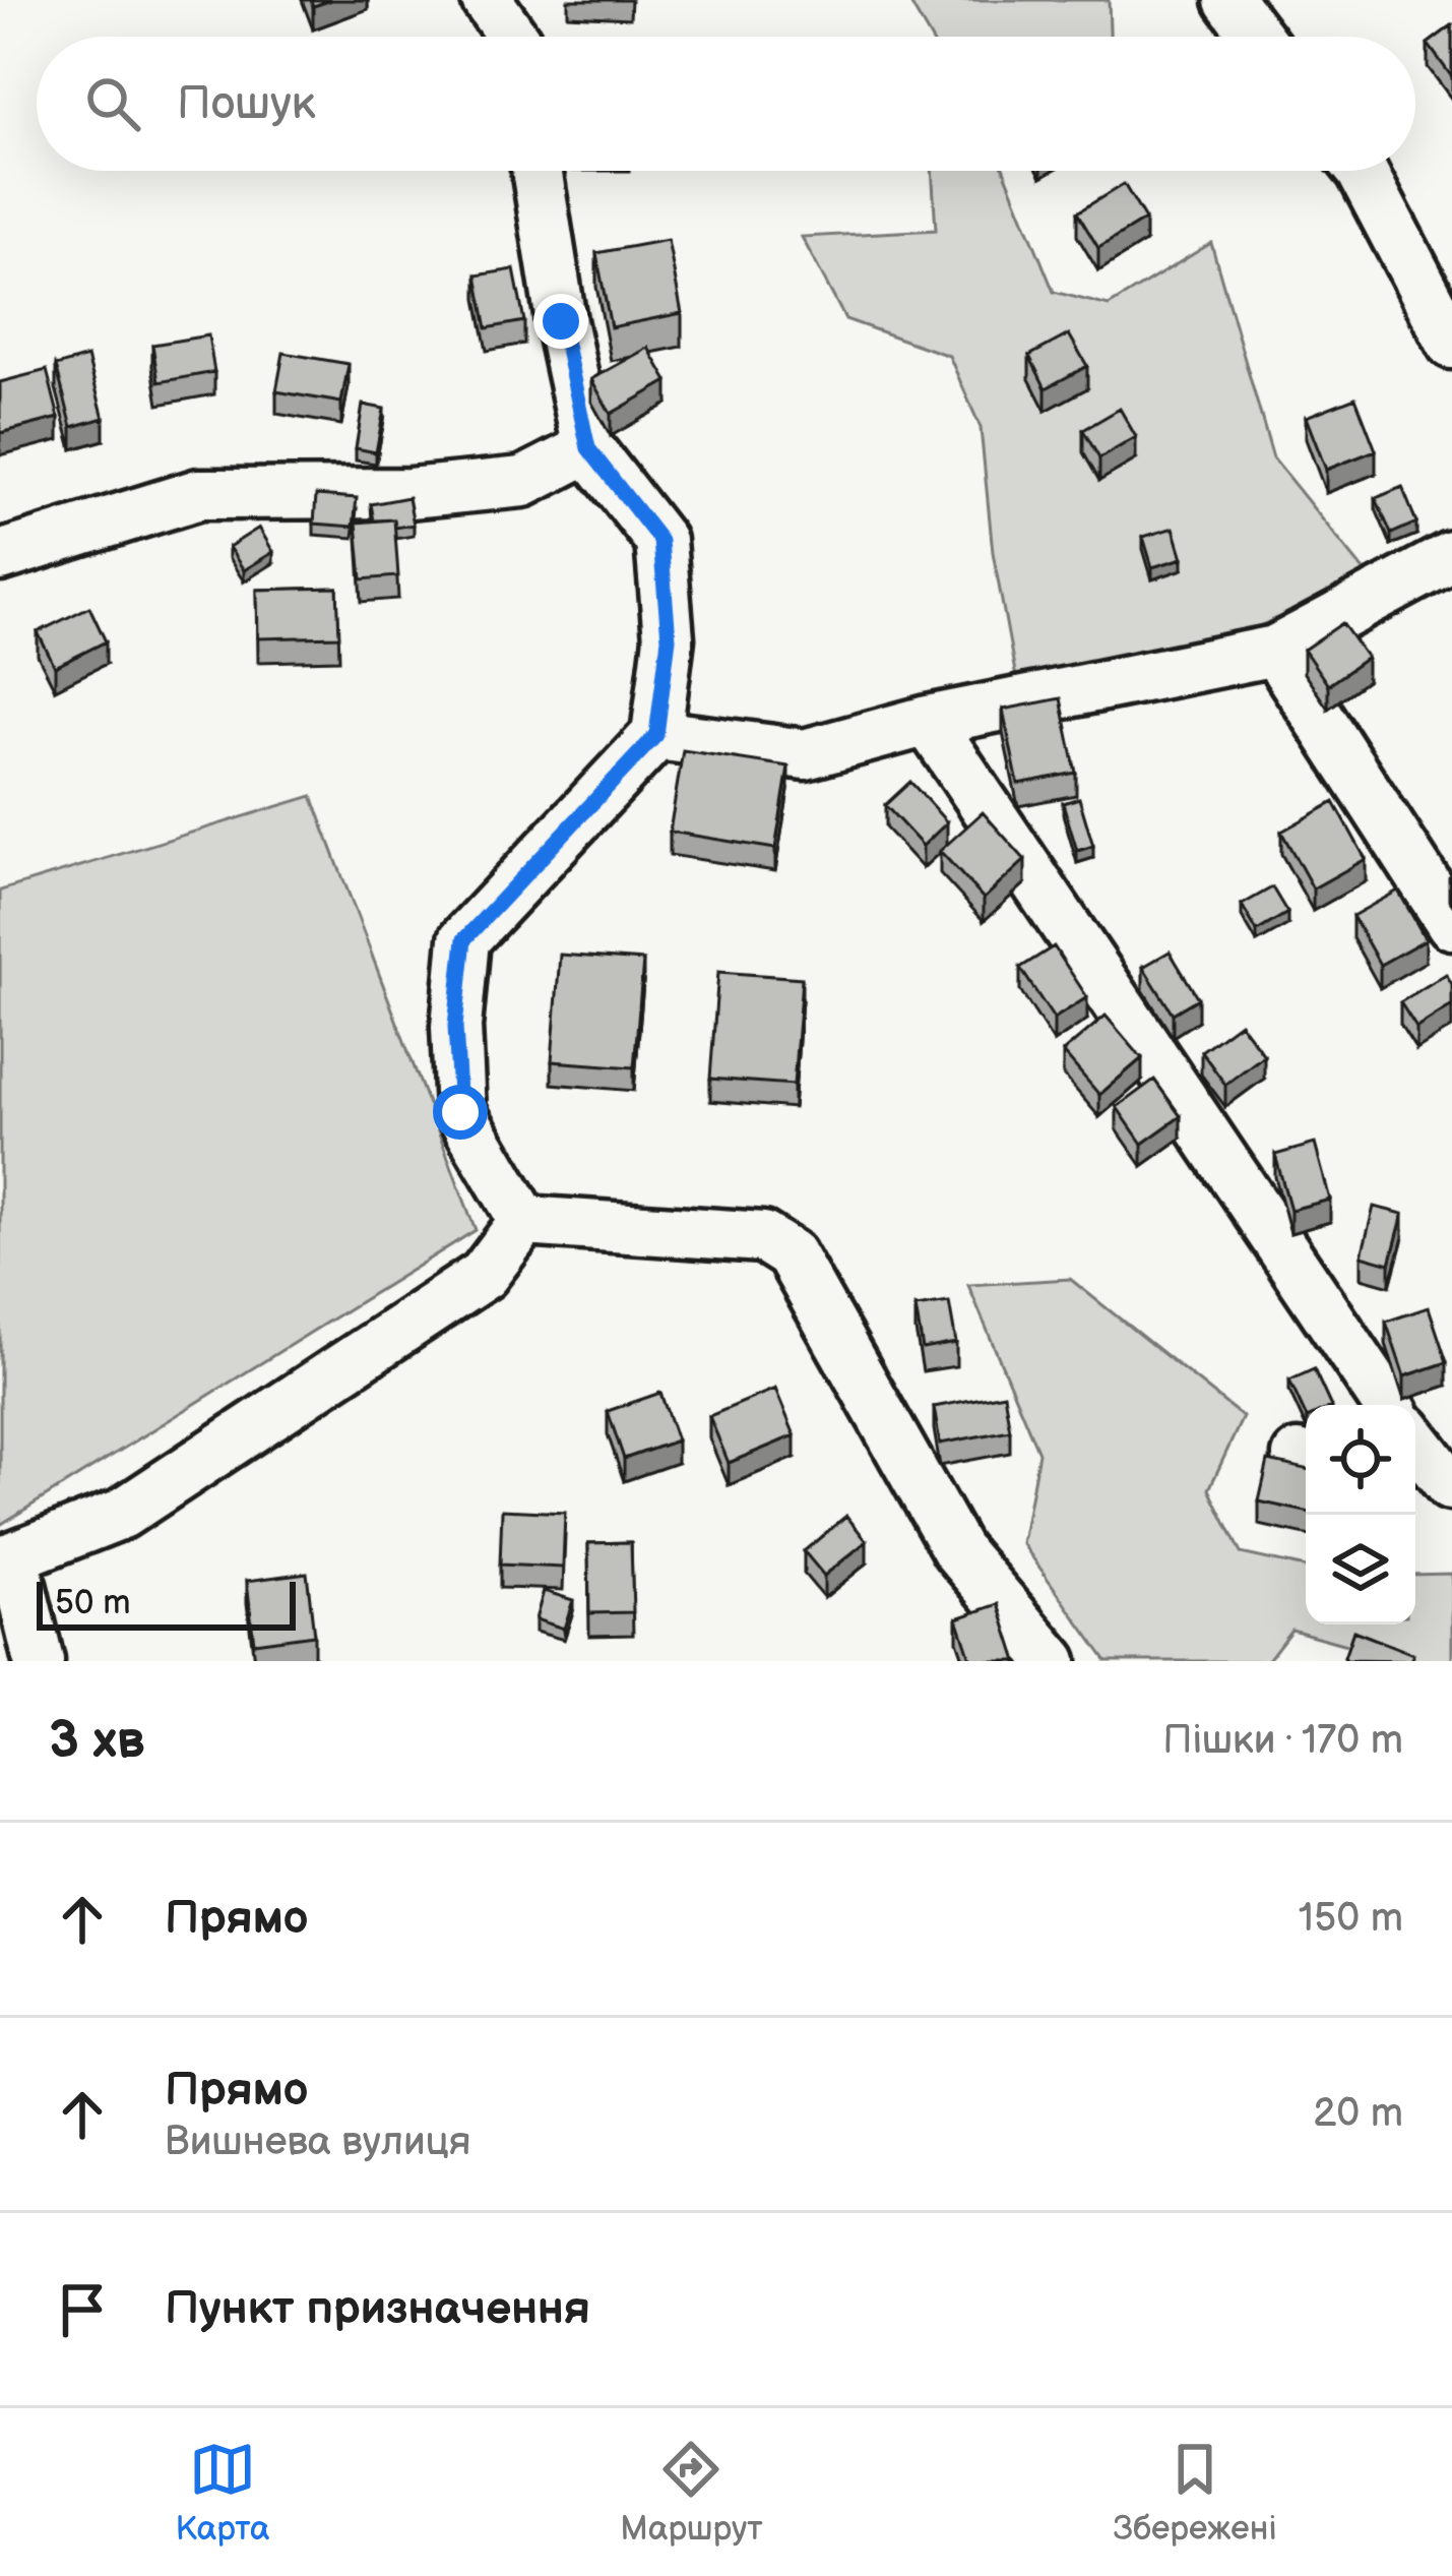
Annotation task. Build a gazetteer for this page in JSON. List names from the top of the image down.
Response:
{
  "scale_bar": "50 m",
  "page": {
    "search": "Пошук",
    "scale": "50 m",
    "heading": ["3 хв", "Пішки · 170 m"],
    "list": [
      ["Прямо", "150 m"],
      ["Прямо", "Вишнева вулиця", "20 m"],
      "Пункт призначення"
    ],
    "nav": ["Карта", "Маршрут", "Збережені"]
  }
}
